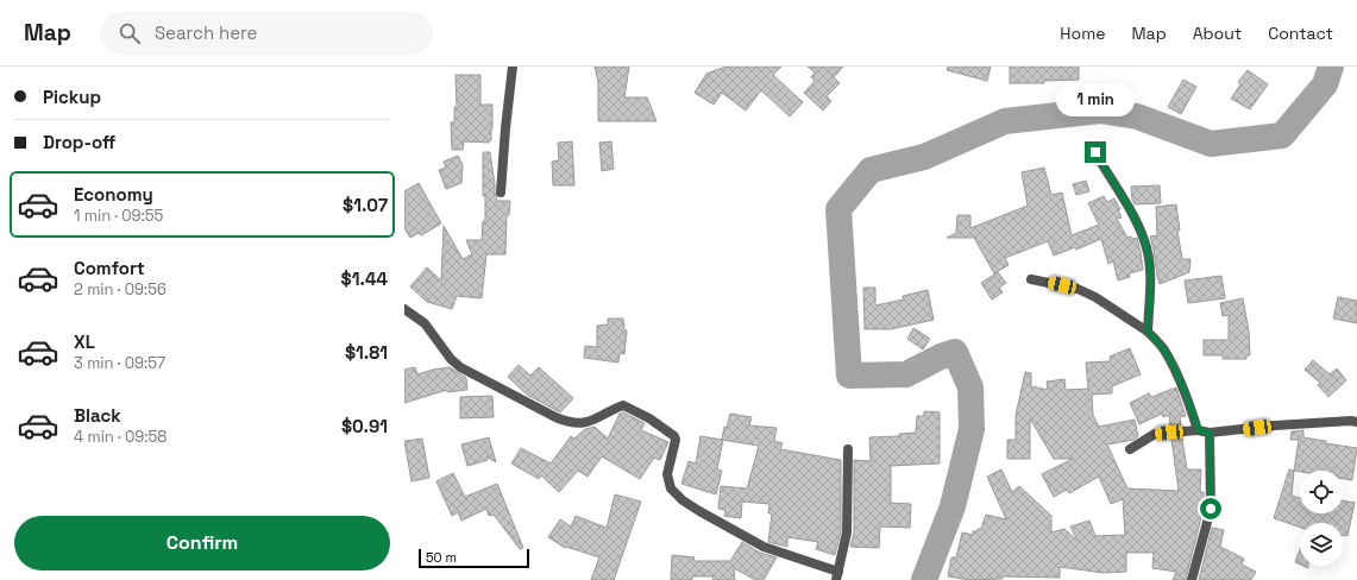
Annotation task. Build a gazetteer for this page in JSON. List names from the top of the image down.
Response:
{
  "scale_bar": "50 m",
  "page": {
    "header": "Map",
    "search": "Search here",
    "nav": [
      "Home",
      "Map",
      "About",
      "Contact"
    ],
    "banner": ["Pickup", "Drop-off"],
    "bubble": "1 min",
    "list": [
      {
        "name": "Economy",
        "note": "1 min · 09:55",
        "value": "$1.07"
      },
      {
        "name": "Comfort",
        "note": "2 min · 09:56",
        "value": "$1.44"
      },
      {
        "name": "XL",
        "note": "3 min · 09:57",
        "value": "$1.81"
      },
      {
        "name": "Black",
        "note": "4 min · 09:58",
        "value": "$0.91"
      }
    ],
    "buttons": "Confirm",
    "scale": "50 m"
  }
}
